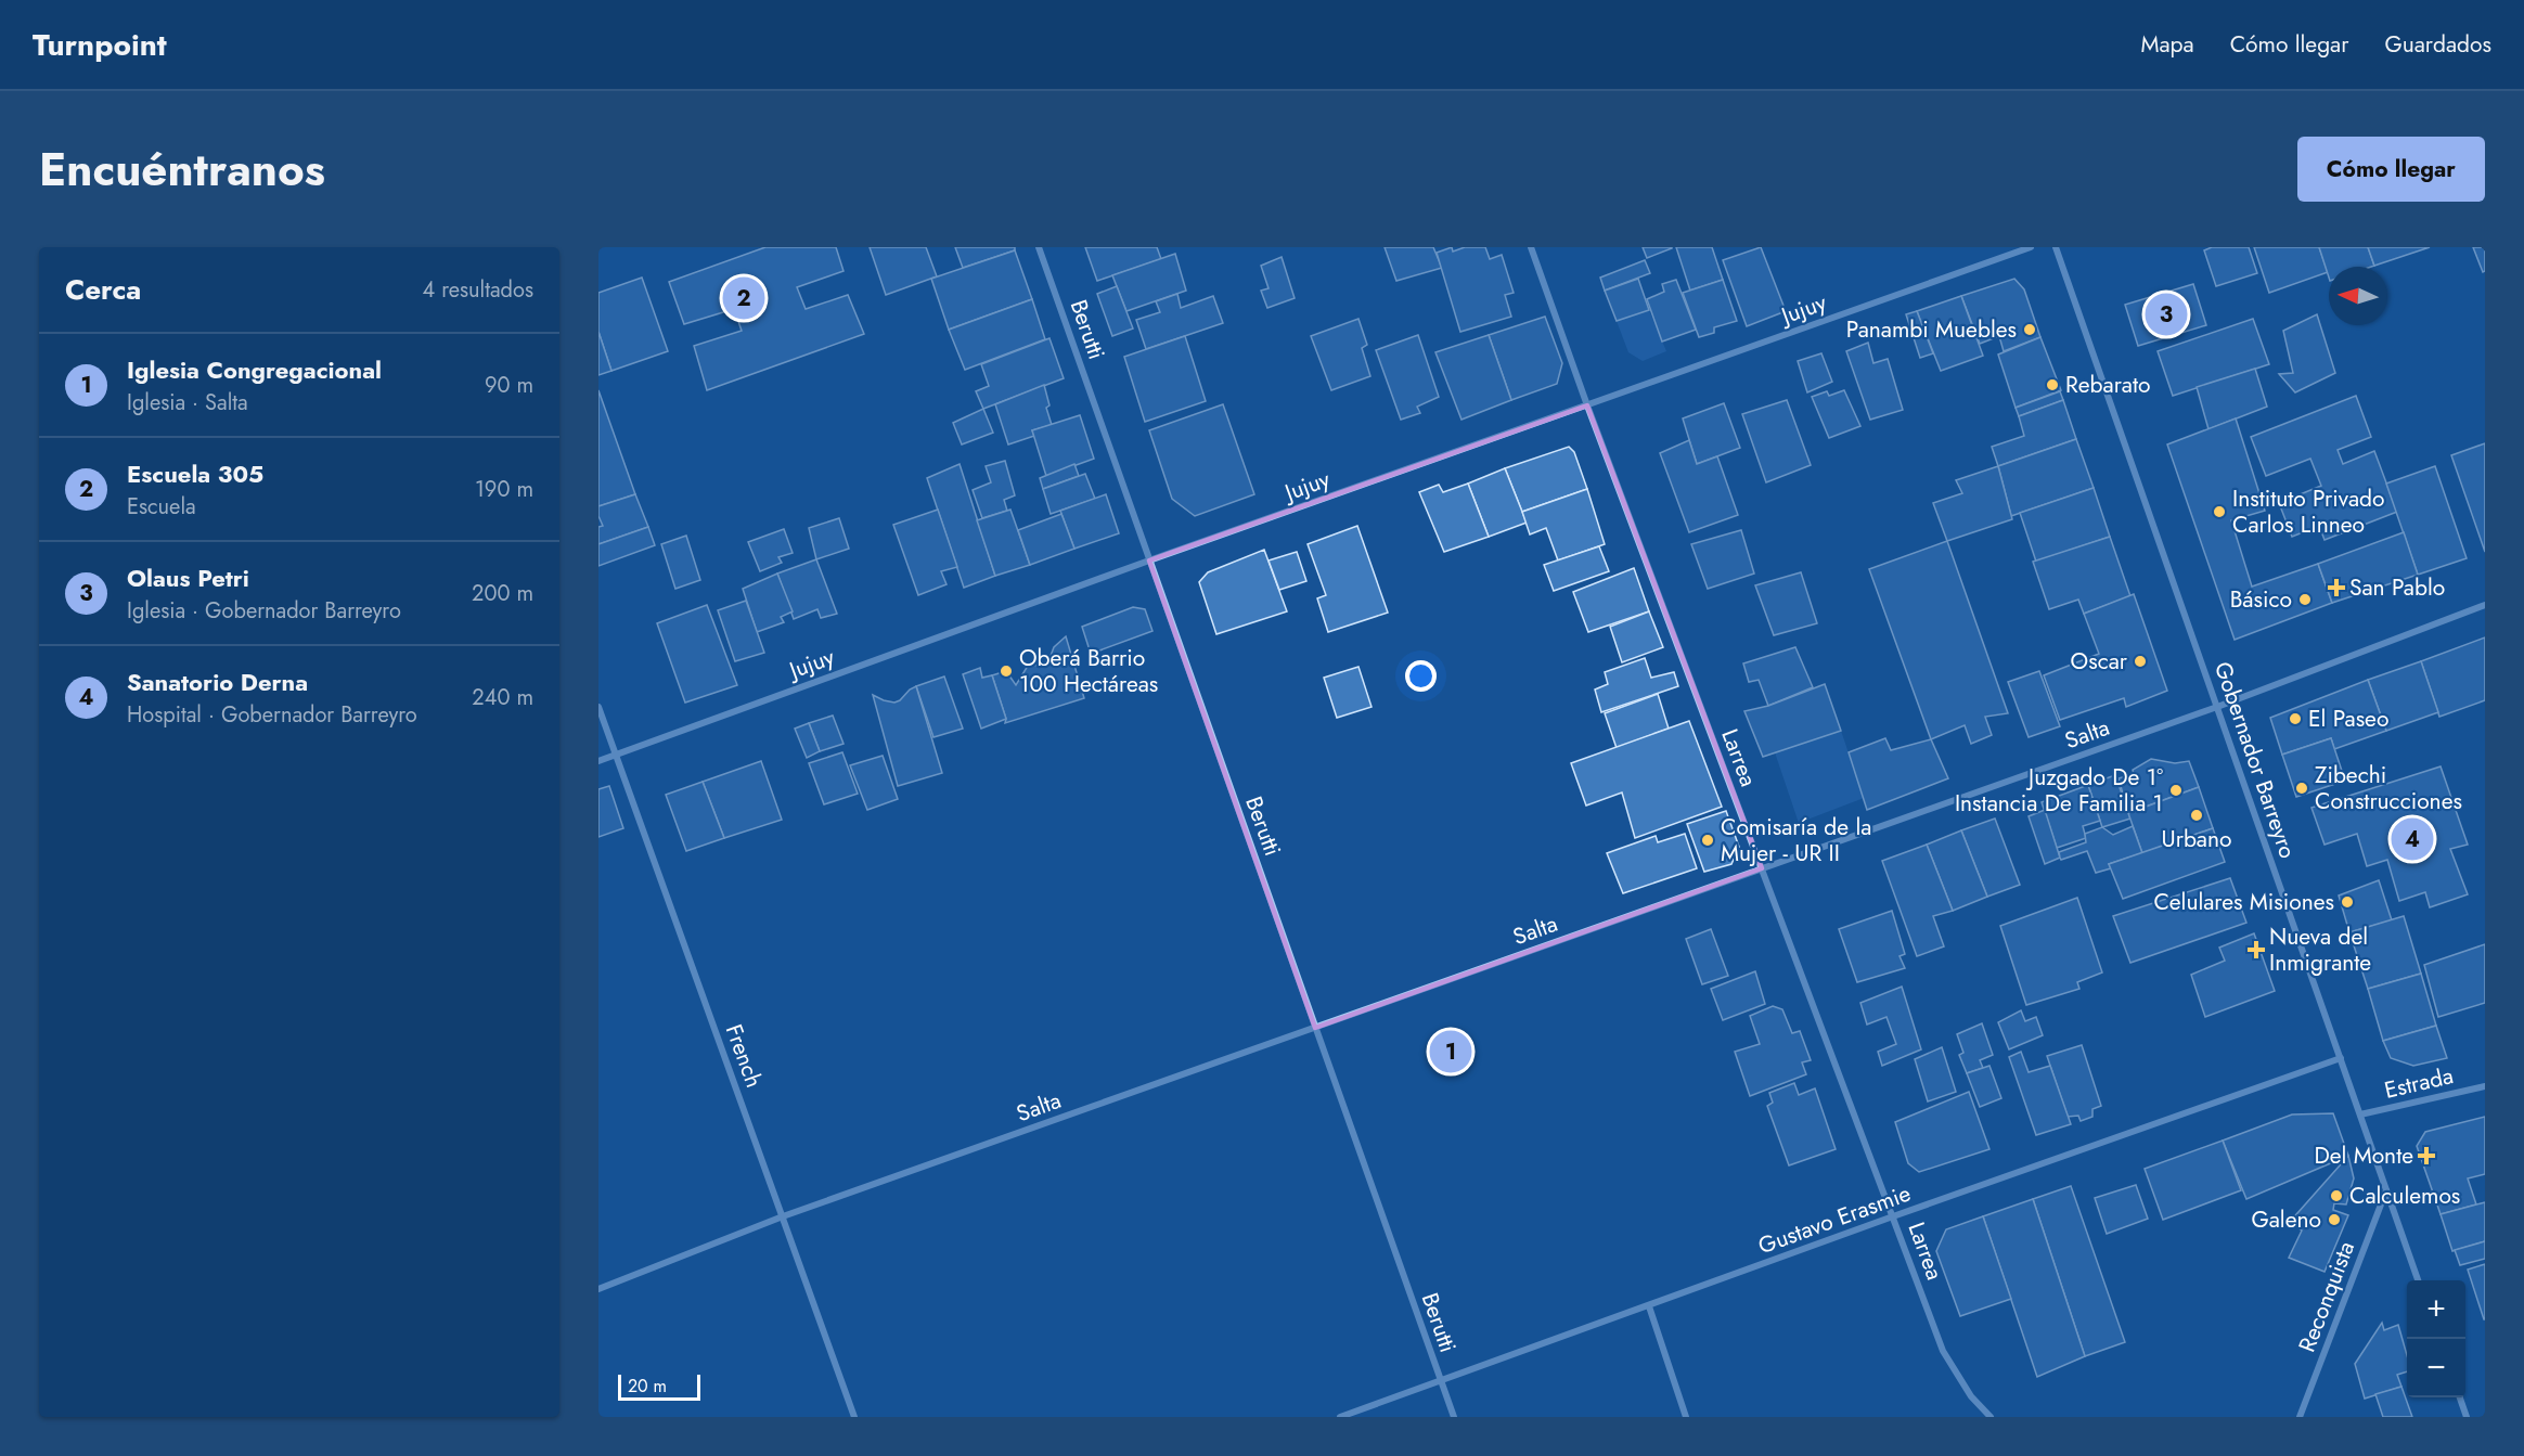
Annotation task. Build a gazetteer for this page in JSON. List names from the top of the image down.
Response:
{
  "streets": {
    "street": [
      "Jujuy",
      "Berutti",
      "Salta",
      "Larrea",
      "Gobernador Barreyro",
      "French",
      "Estrada",
      "Gustavo Erasmie",
      "Reconquista"
    ]
  },
  "crossings": [
    ["Jujuy", "Berutti"],
    ["Jujuy", "Larrea"],
    ["Jujuy", "French"],
    ["Berutti", "Salta"],
    ["Berutti", "Gustavo Erasmie"],
    ["Salta", "Larrea"],
    ["Salta", "Gobernador Barreyro"],
    ["Salta", "French"],
    ["Larrea", "Gustavo Erasmie"],
    ["Gobernador Barreyro", "Estrada"],
    ["Gobernador Barreyro", "Gustavo Erasmie"],
    ["Gobernador Barreyro", "Reconquista"]
  ],
  "places": {
    "other": [
      "Panambi Muebles",
      "Rebarato",
      "Instituto Privado Carlos Linneo",
      "Básico",
      "Oscar",
      "Oberá Barrio 100 Hectáreas",
      "El Paseo",
      "Zibechi Construcciones",
      "Juzgado De 1º Instancia De Familia 1",
      "Urbano",
      "Comisaría de la Mujer - UR II",
      "Celulares Misiones",
      "Calculemos",
      "Galeno"
    ],
    "health": ["San Pablo", "Nueva del Inmigrante", "Del Monte"]
  },
  "scale_bar": "20 m",
  "north": "left",
  "page": {
    "header": "Turnpoint",
    "nav": ["Mapa", "Cómo llegar", "Guardados"],
    "title": "Encuéntranos",
    "buttons": "Cómo llegar",
    "heading": ["Cerca", "4 resultados"],
    "pins": [
      "2",
      "3",
      "4",
      "1"
    ],
    "list": [
      {
        "mark": "1",
        "name": "Iglesia Congregacional",
        "note": "Iglesia · Salta",
        "value": "90 m"
      },
      {
        "mark": "2",
        "name": "Escuela 305",
        "note": "Escuela",
        "value": "190 m"
      },
      {
        "mark": "3",
        "name": "Olaus Petri",
        "note": "Iglesia · Gobernador Barreyro",
        "value": "200 m"
      },
      {
        "mark": "4",
        "name": "Sanatorio Derna",
        "note": "Hospital · Gobernador Barreyro",
        "value": "240 m"
      }
    ],
    "map_buttons": ["+", "−"],
    "scale": "20 m"
  }
}
